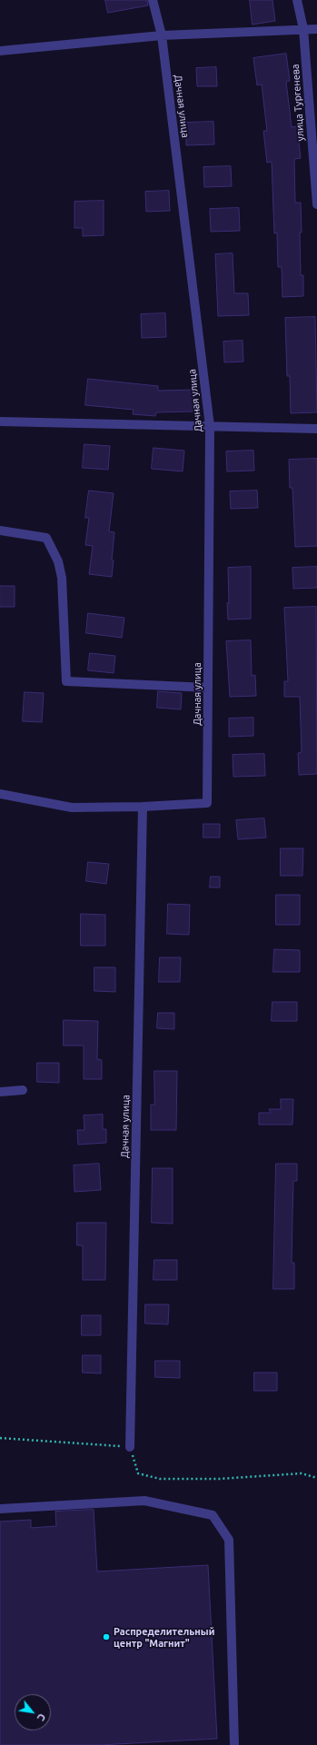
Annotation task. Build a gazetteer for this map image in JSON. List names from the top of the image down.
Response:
{
  "streets": {
    "street": ["улица Тургенева", "Дачная улица"]
  },
  "places": ["Распределительный центр \"Магнит\""],
  "north": "bottom right"
}
